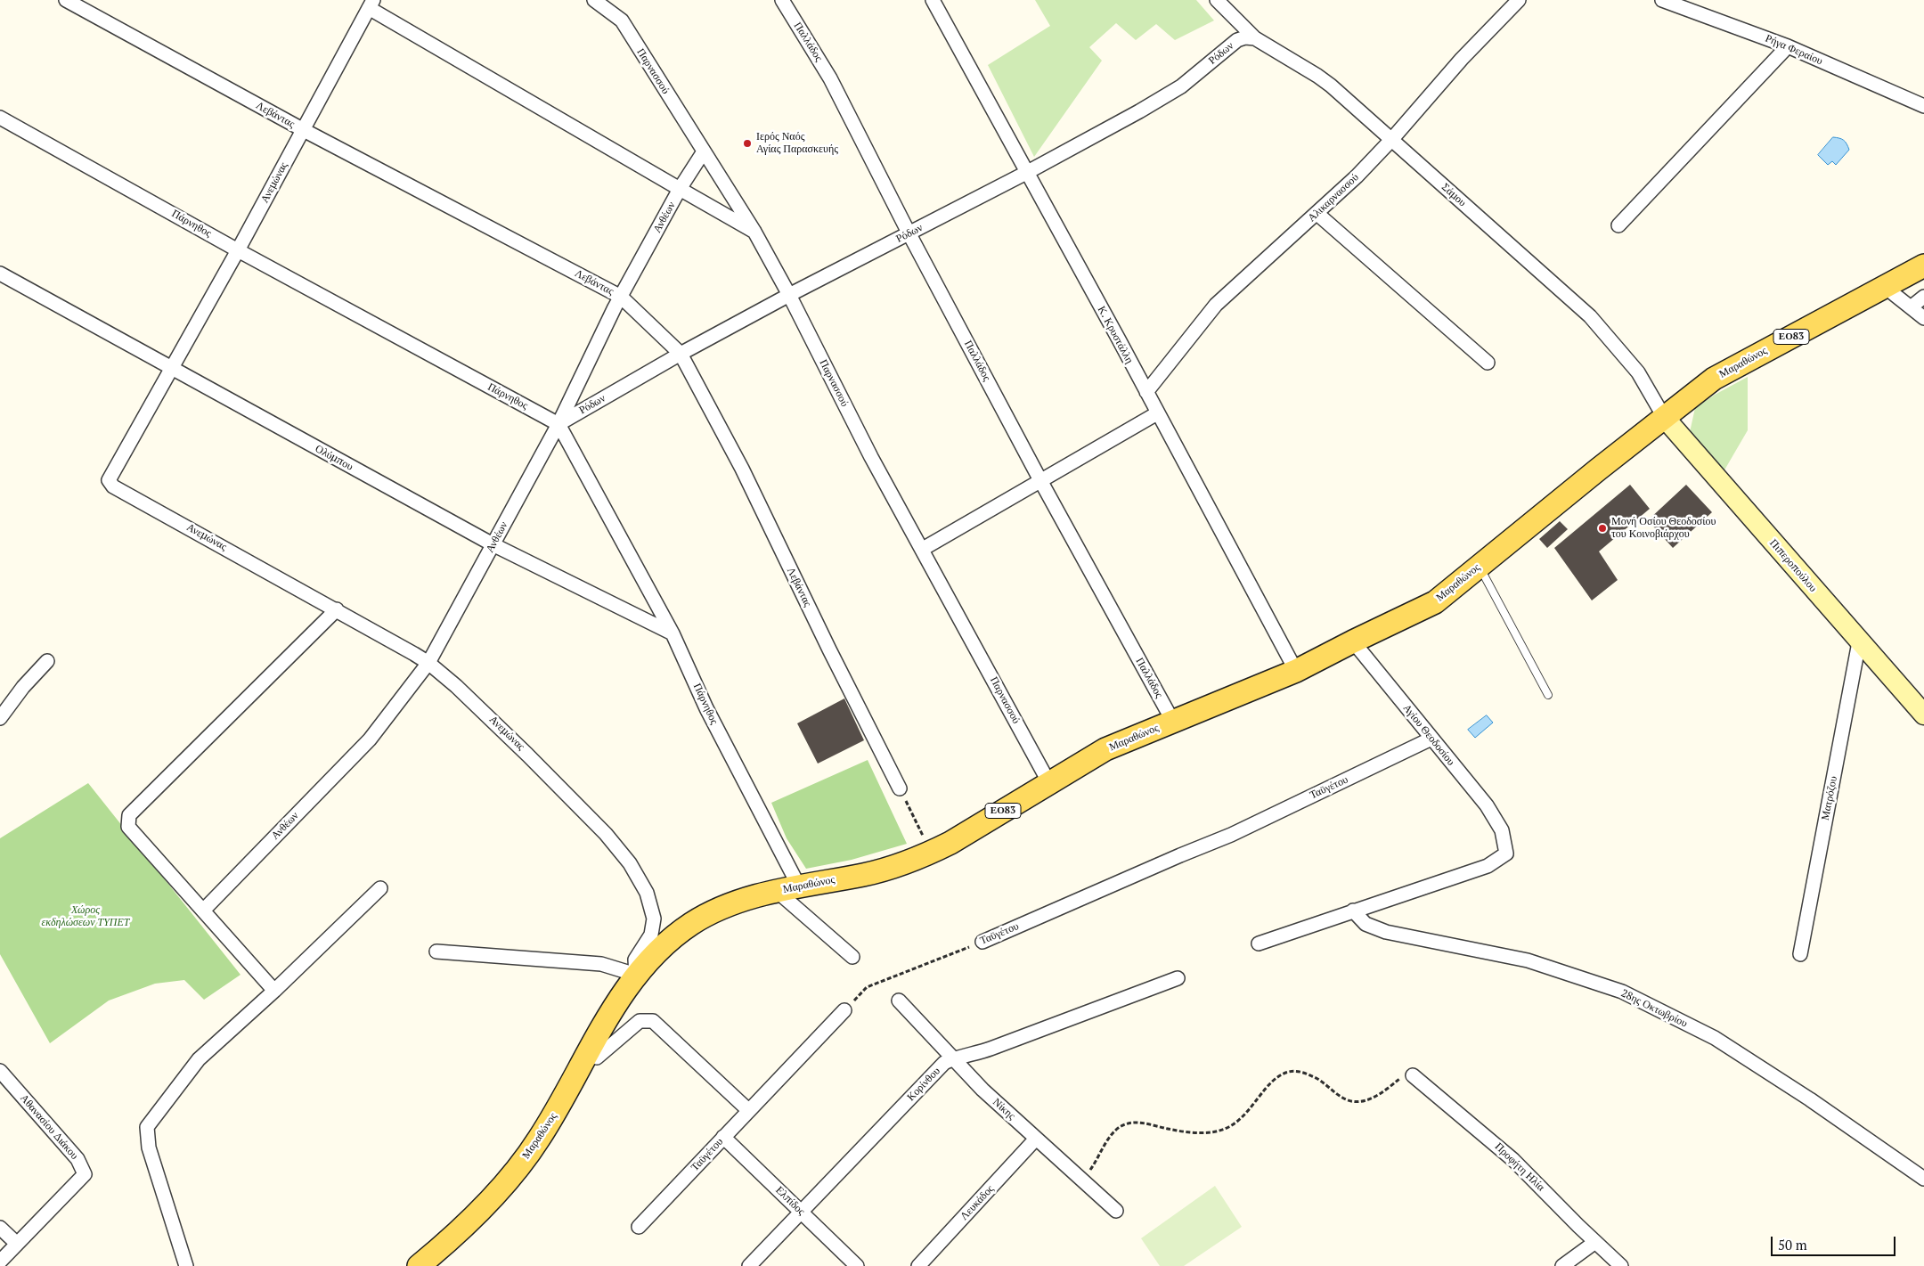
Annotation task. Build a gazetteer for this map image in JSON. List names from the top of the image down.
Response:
{
  "streets": {
    "main road": ["ΕΟ83", "Μαραθώνος"],
    "street": [
      "Παλλάδος",
      "Ρήγα Φεραίου",
      "Ρόδων",
      "Παρνασσού",
      "Λεβάντας",
      "Ανεμώνας",
      "Σάμου",
      "Αλικαρνασσού",
      "Ανθέων",
      "Πάρνηθος",
      "Κ. Κρυστάλλη",
      "Ολύμπου",
      "Πιπεροπούλου",
      "Αγίου Θεοδοσίου",
      "Ταϋγέτου",
      "Ματρόζου",
      "28ης Οκτωβρίου",
      "Κορίνθου",
      "Νίκης",
      "Αθανασίου Διάκου",
      "Προφήτη Ηλία",
      "Ελπίδος",
      "Λευκάδος"
    ]
  },
  "crossings": [
    ["Παλλάδος", "Ρόδων"],
    ["Παλλάδος", "Μαραθώνος"],
    ["Ρόδων", "Παρνασσού"],
    ["Ρόδων", "Λεβάντας"],
    ["Ρόδων", "Σάμου"],
    ["Ρόδων", "Ανθέων"],
    ["Ρόδων", "Πάρνηθος"],
    ["Ρόδων", "Κ. Κρυστάλλη"],
    ["Παρνασσού", "Ανθέων"],
    ["Παρνασσού", "Μαραθώνος"],
    ["Λεβάντας", "Ανεμώνας"],
    ["Λεβάντας", "Ανθέων"],
    ["Ανεμώνας", "Ανθέων"],
    ["Ανεμώνας", "Πάρνηθος"],
    ["Ανεμώνας", "Μαραθώνος"],
    ["Ανεμώνας", "Ολύμπου"],
    ["Σάμου", "Αλικαρνασσού"],
    ["Σάμου", "Μαραθώνος"],
    ["Σάμου", "Πιπεροπούλου"],
    ["Αλικαρνασσού", "Κ. Κρυστάλλη"],
    ["Ανθέων", "Πάρνηθος"],
    ["Ανθέων", "Ολύμπου"],
    ["Πάρνηθος", "Μαραθώνος"],
    ["Πάρνηθος", "Ολύμπου"],
    ["Κ. Κρυστάλλη", "Μαραθώνος"],
    ["Μαραθώνος", "Πιπεροπούλου"],
    ["Μαραθώνος", "Αγίου Θεοδοσίου"],
    ["Πιπεροπούλου", "Ματρόζου"],
    ["Αγίου Θεοδοσίου", "Ταϋγέτου"],
    ["Αγίου Θεοδοσίου", "28ης Οκτωβρίου"],
    ["Ταϋγέτου", "Ελπίδος"],
    ["Κορίνθου", "Νίκης"],
    ["Κορίνθου", "Ελπίδος"],
    ["Νίκης", "Λευκάδος"]
  ],
  "parks": ["Χώρος εκδηλώσεων ΤΥΠΕΤ"],
  "places": ["Ιερός Ναός Αγίας Παρασκευής", "Μονή Οσίου Θεοδοσίου του Κοινοβιάρχου"],
  "scale_bar": "50 m"
}
